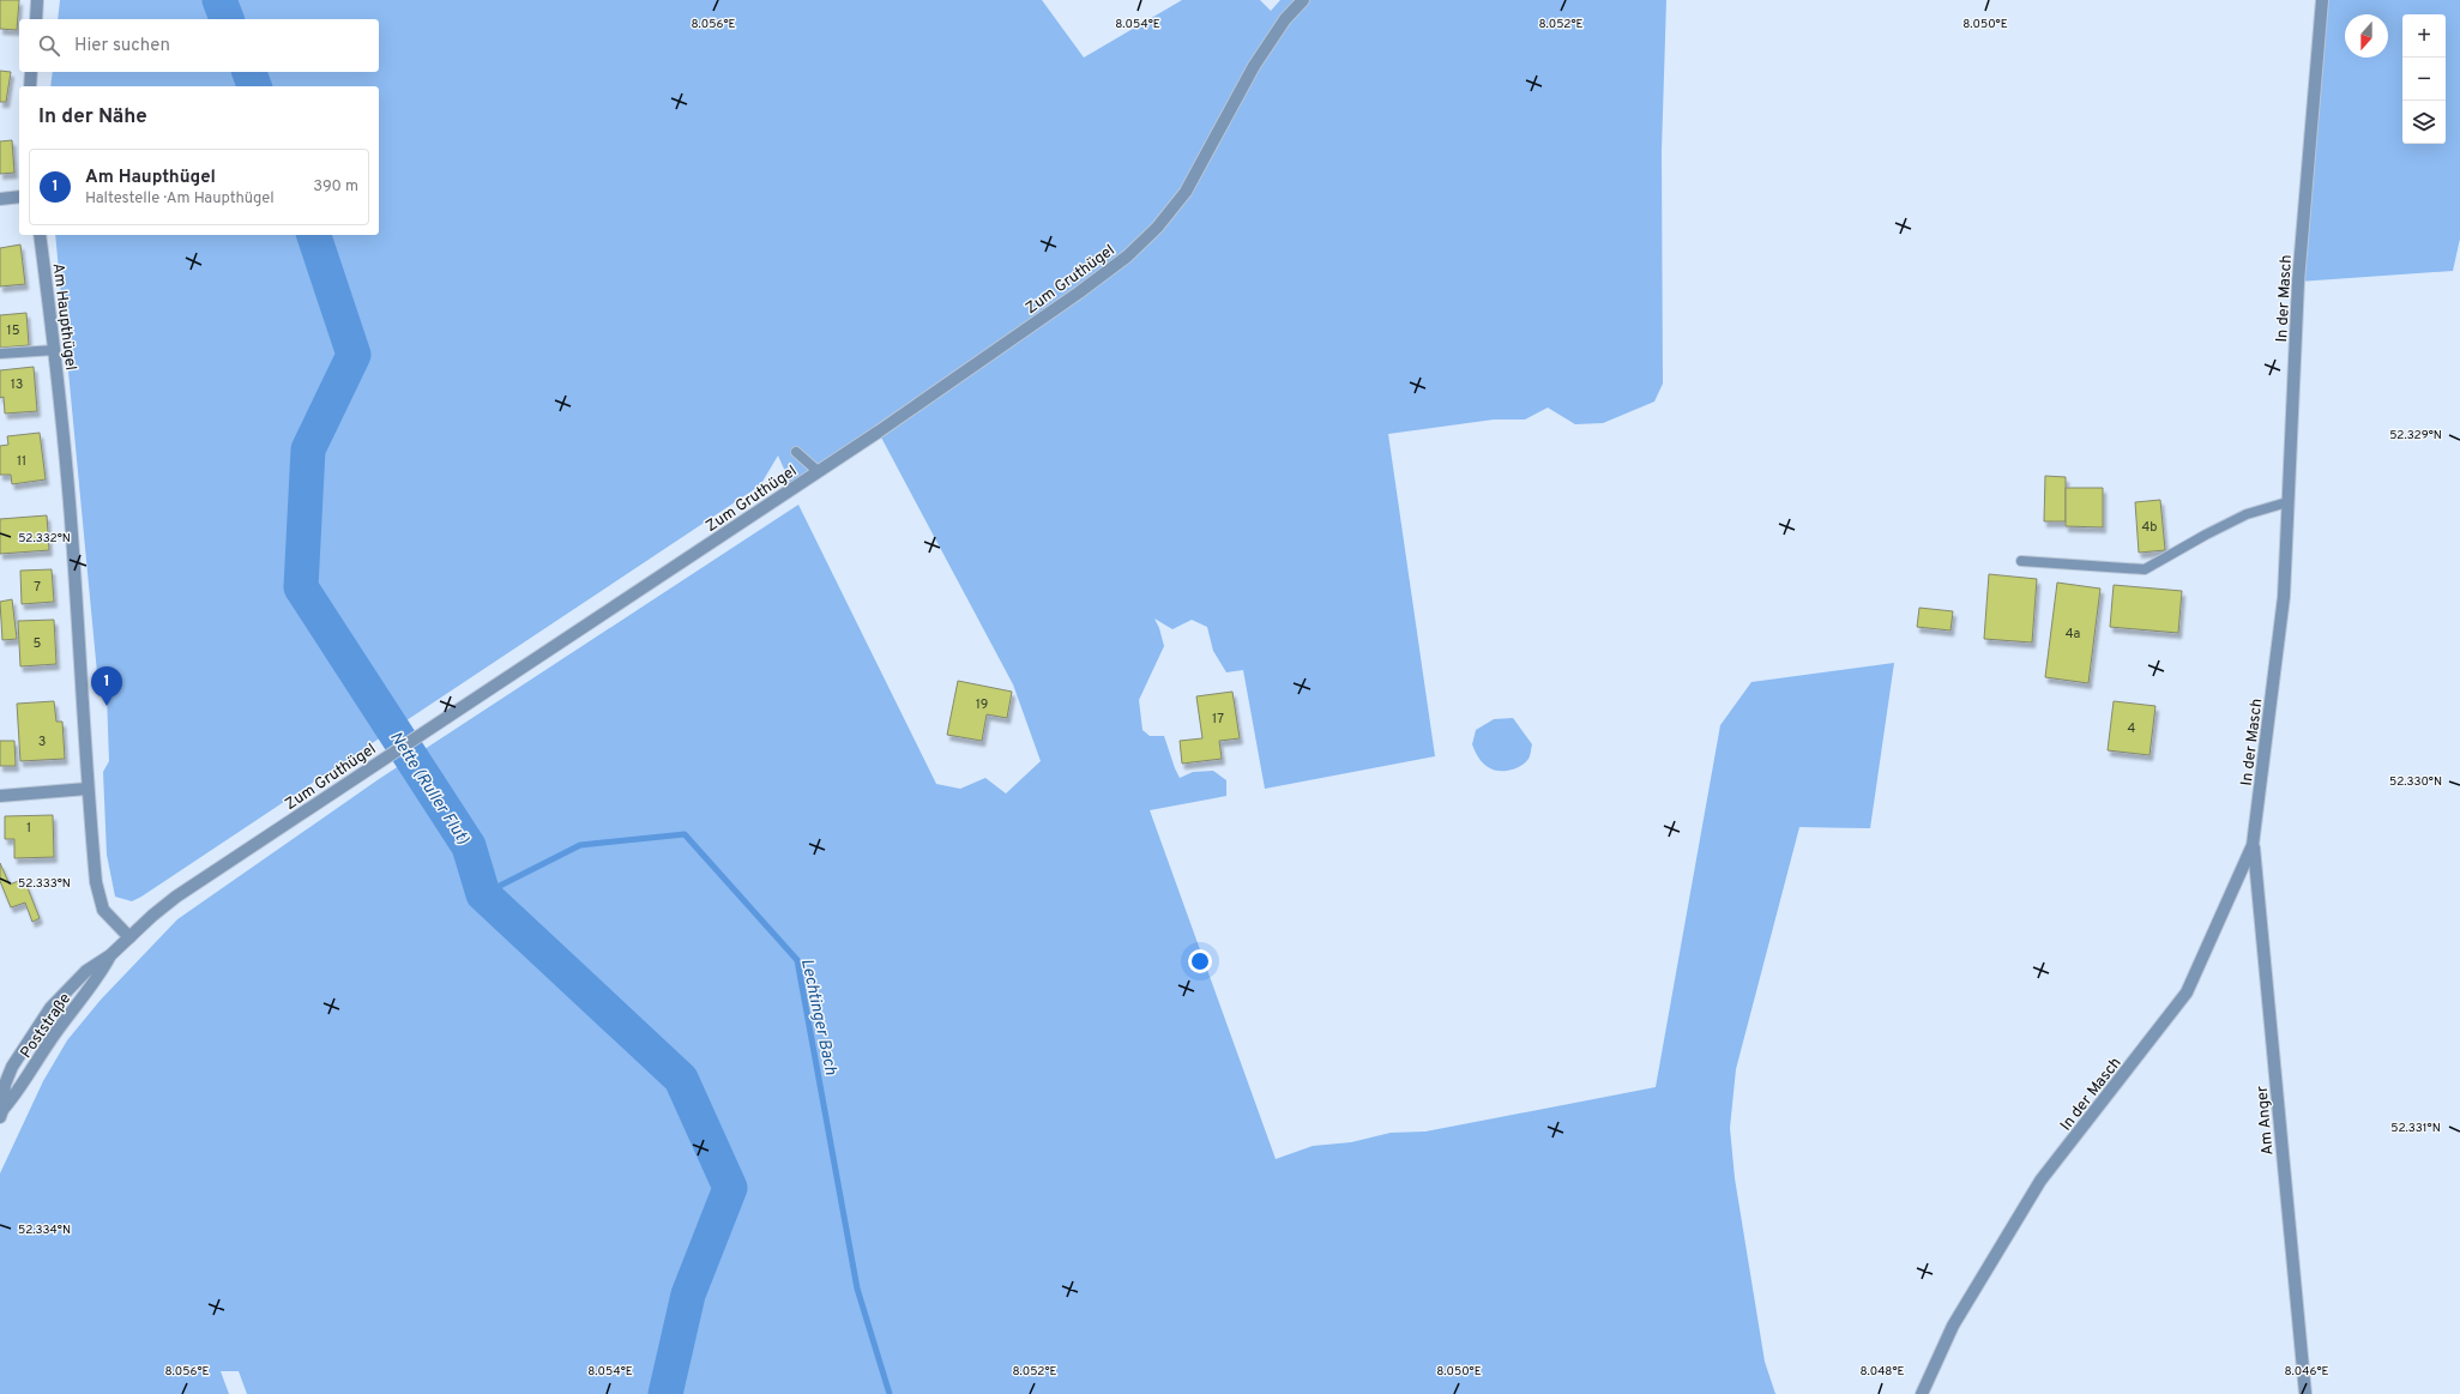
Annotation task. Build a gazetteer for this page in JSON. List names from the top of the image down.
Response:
{
  "streets": {
    "street": [
      "Zum Gruthügel",
      "In der Masch",
      "Am Haupthügel",
      "Poststraße",
      "Am Anger"
    ]
  },
  "crossings": [
    ["Zum Gruthügel", "Am Haupthügel"],
    ["Zum Gruthügel", "Poststraße"],
    ["In der Masch", "Am Anger"],
    ["Am Haupthügel", "Poststraße"]
  ],
  "water": ["Nette (Ruller Flut)", "Lechtinger Bach"],
  "house_numbers": [
    "15",
    "13",
    "11",
    "4b",
    "7",
    "4a",
    "5",
    "19",
    "17",
    "4",
    "3",
    "1"
  ],
  "north": "bottom",
  "page": {
    "map_buttons": ["+", "−"],
    "search": "Hier suchen",
    "heading": "In der Nähe",
    "list": [
      {
        "mark": "1",
        "name": "Am Haupthügel",
        "note": "Haltestelle · Am Haupthügel",
        "value": "390 m"
      }
    ],
    "pins": "1"
  },
  "coordinates": [
    "8.056°E",
    "8.054°E",
    "8.052°E",
    "8.050°E",
    "52.329°N",
    "52.332°N",
    "52.330°N",
    "52.333°N",
    "52.331°N",
    "52.334°N",
    "8.048°E",
    "8.046°E"
  ]
}
